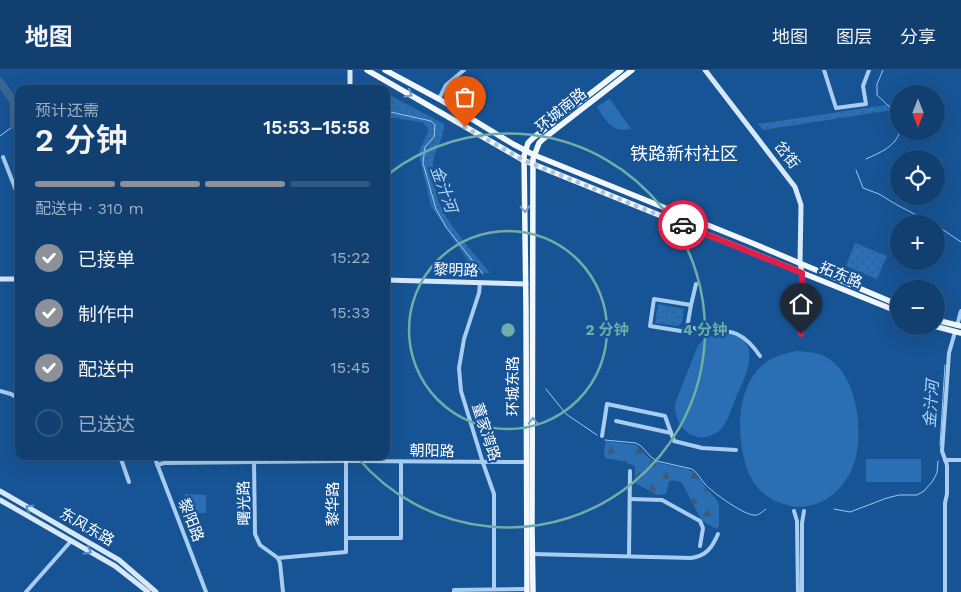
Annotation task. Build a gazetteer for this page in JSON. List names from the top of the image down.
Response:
{
  "streets": {
    "main road": ["环城南路", "拓东路", "环城东路"],
    "street": [
      "岔街",
      "黎明路",
      "董家湾路",
      "朝阳路",
      "曙光路",
      "黎华路",
      "黎阳路",
      "东风东路"
    ]
  },
  "crossings": [
    ["环城南路", "拓东路"],
    ["环城南路", "环城东路"],
    ["岔街", "拓东路"],
    ["黎明路", "环城东路"],
    ["黎明路", "董家湾路"],
    ["拓东路", "环城东路"],
    ["环城东路", "朝阳路"],
    ["董家湾路", "朝阳路"],
    ["朝阳路", "曙光路"],
    ["朝阳路", "黎阳路"],
    ["曙光路", "黎华路"]
  ],
  "districts": ["铁路新村社区"],
  "water": ["金汁河"],
  "north": "bottom",
  "page": {
    "header": "地图",
    "nav": ["地图", "图层", "分享"],
    "map_buttons": ["+", "−"],
    "heading": ["2 分钟", "预计还需", "15:53–15:58"],
    "bar": "配送中 · 310 m",
    "list": [
      ["已接单", "15:22"],
      ["制作中", "15:33"],
      ["配送中", "15:45"],
      "已送达"
    ]
  },
  "rings": ["2 分钟", "4 分钟"]
}
